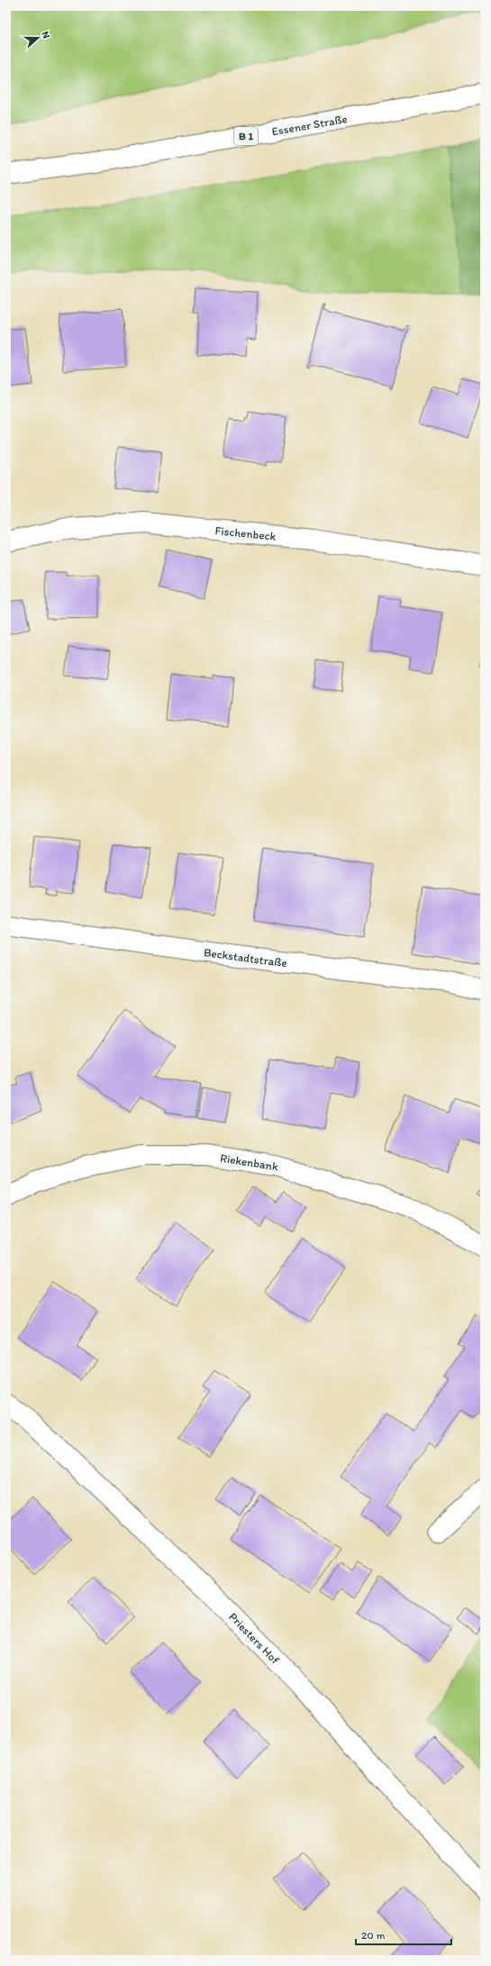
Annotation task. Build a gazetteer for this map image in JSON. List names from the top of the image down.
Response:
{
  "streets": {
    "street": [
      "Essener Straße",
      "B 1",
      "Fischenbeck",
      "Beckstadtstraße",
      "Riekenbank",
      "Priesters Hof"
    ]
  },
  "scale_bar": "20 m",
  "north": "right"
}
